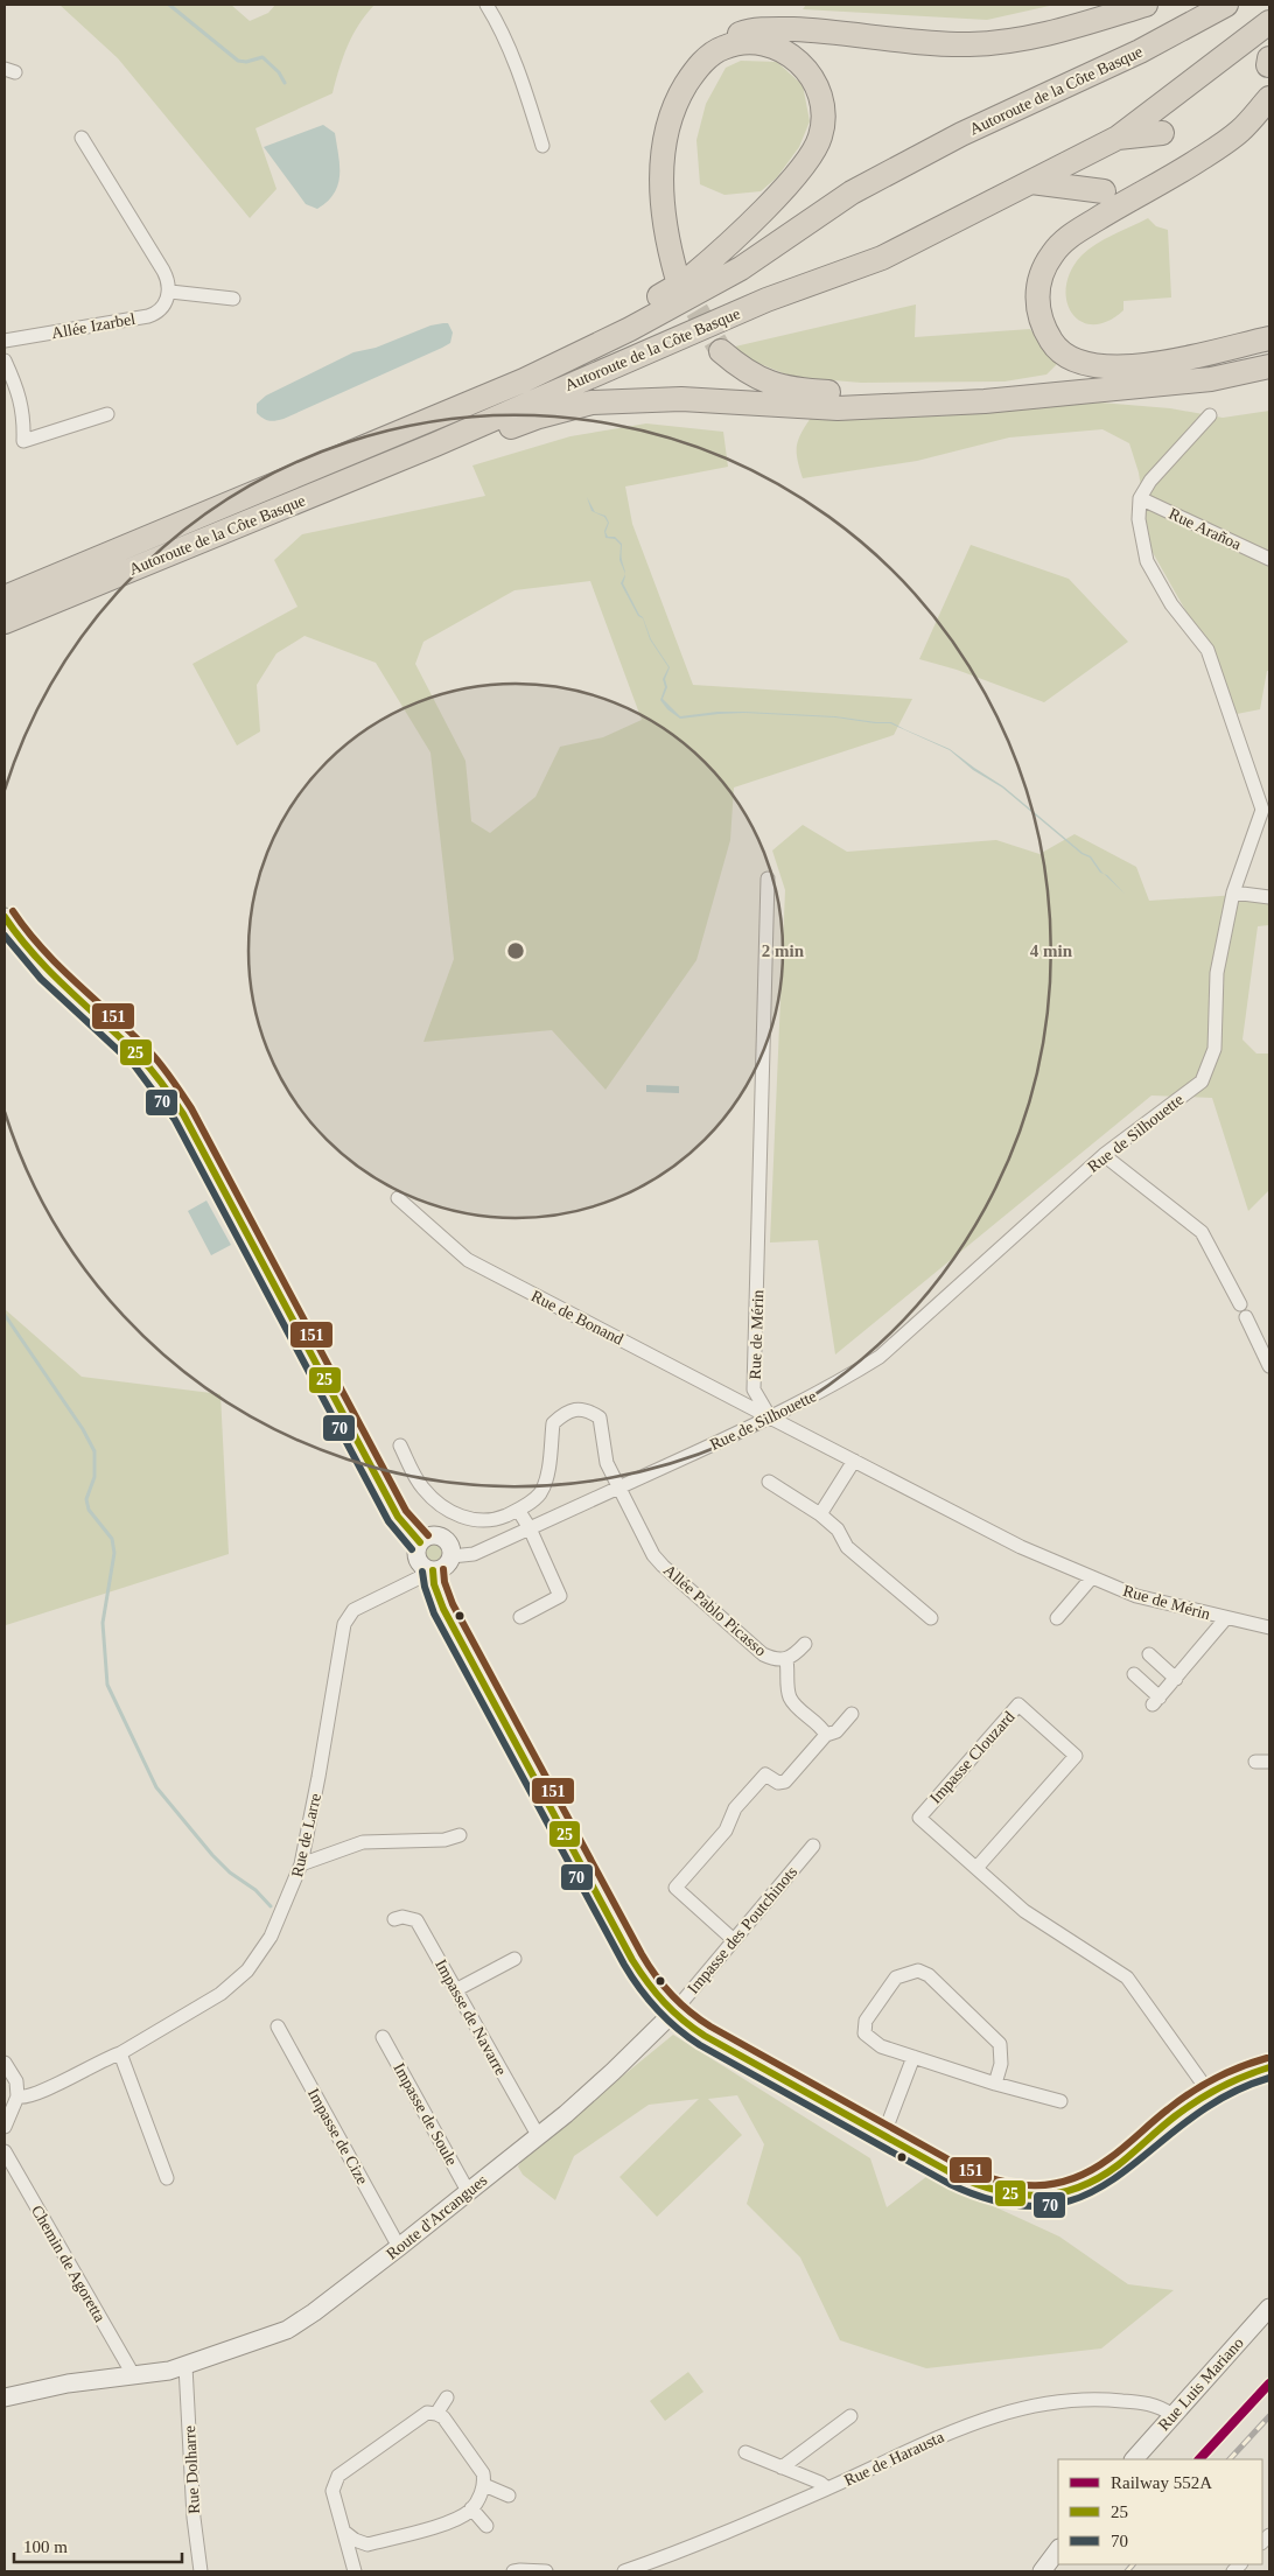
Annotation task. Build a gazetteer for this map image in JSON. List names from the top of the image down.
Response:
{
  "streets": {
    "highway": ["Autoroute de la Côte Basque"],
    "main road": ["Route d'Arcangues", "Rue Luis Mariano"],
    "street": [
      "Allée Izarbel",
      "Rue Arañoa",
      "Rue de Silhouette",
      "Rue de Bonand",
      "Rue de Mérin",
      "Allée Pablo Picasso",
      "Impasse Clouzard",
      "Rue de Larre",
      "Impasse des Poutchinots",
      "Impasse de Navarre",
      "Impasse de Soule",
      "Impasse de Cize",
      "Chemin de Agoretta",
      "Rue de Harausta",
      "Rue Dolharre"
    ]
  },
  "crossings": [
    ["Rue Arañoa", "Rue de Silhouette"],
    ["Rue de Silhouette", "Rue de Bonand"],
    ["Rue de Silhouette", "Rue de Mérin"],
    ["Rue de Silhouette", "Allée Pablo Picasso"],
    ["Rue de Silhouette", "Rue de Larre"],
    ["Rue de Bonand", "Rue de Mérin"],
    ["Impasse des Poutchinots", "Route d'Arcangues"],
    ["Impasse de Navarre", "Route d'Arcangues"],
    ["Impasse de Soule", "Route d'Arcangues"],
    ["Impasse de Cize", "Route d'Arcangues"],
    ["Route d'Arcangues", "Chemin de Agoretta"],
    ["Route d'Arcangues", "Rue Dolharre"],
    ["Rue Luis Mariano", "Rue de Harausta"]
  ],
  "lines": [
    "transit line 151",
    "transit line 25",
    "transit line 70",
    "rail line 552A"
  ],
  "legend": ["Railway 552A", "25", "70"],
  "scale_bar": "100 m",
  "rings": ["2 min", "4 min"]
}
